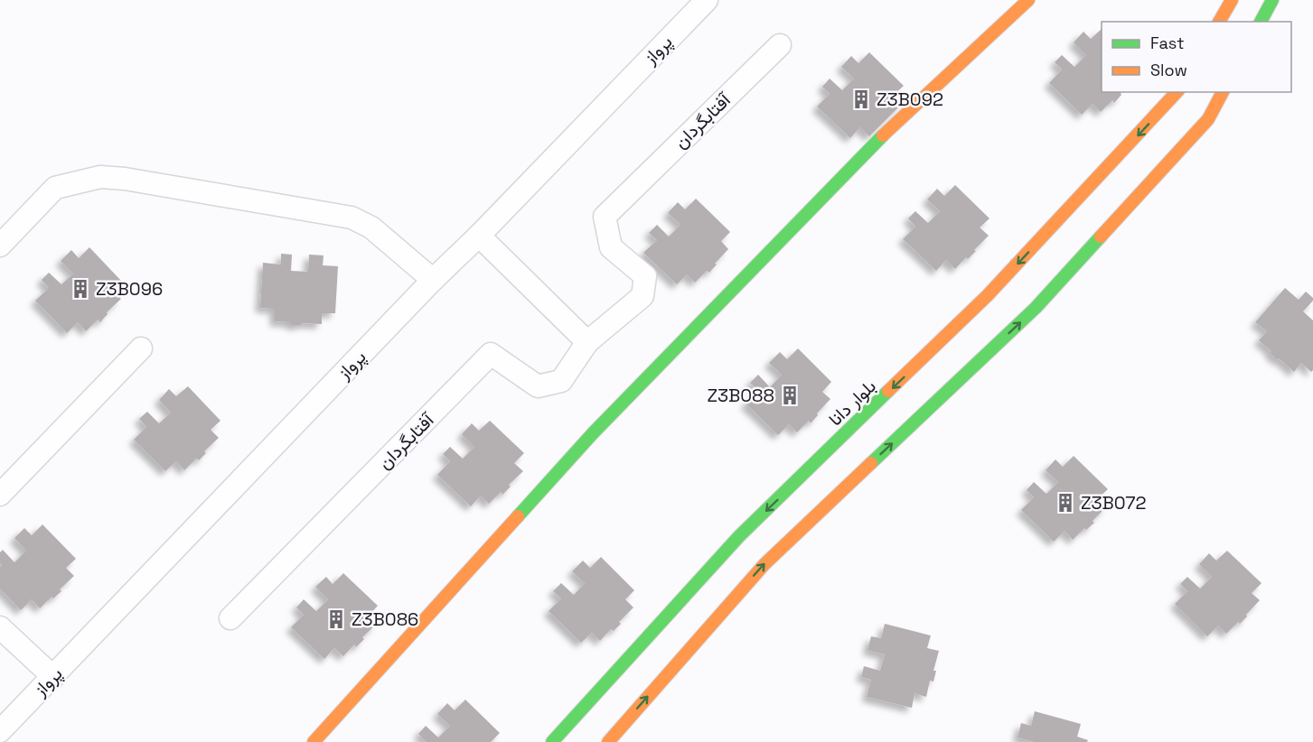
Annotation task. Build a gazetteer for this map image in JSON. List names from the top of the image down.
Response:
{
  "streets": {
    "street": ["پرواز", "آفتابگردان", "بلوار دانا"]
  },
  "places": {
    "building": [
      "Z3B092",
      "Z3B096",
      "Z3B088",
      "Z3B072",
      "Z3B086"
    ]
  },
  "legend": ["Fast", "Slow"]
}
